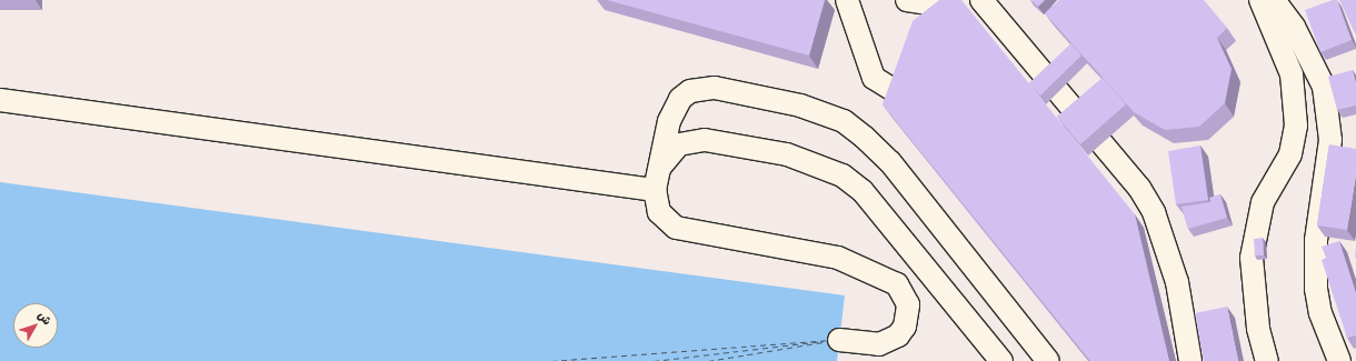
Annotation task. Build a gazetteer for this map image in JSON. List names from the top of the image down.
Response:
{
  "north": "top right"
}
